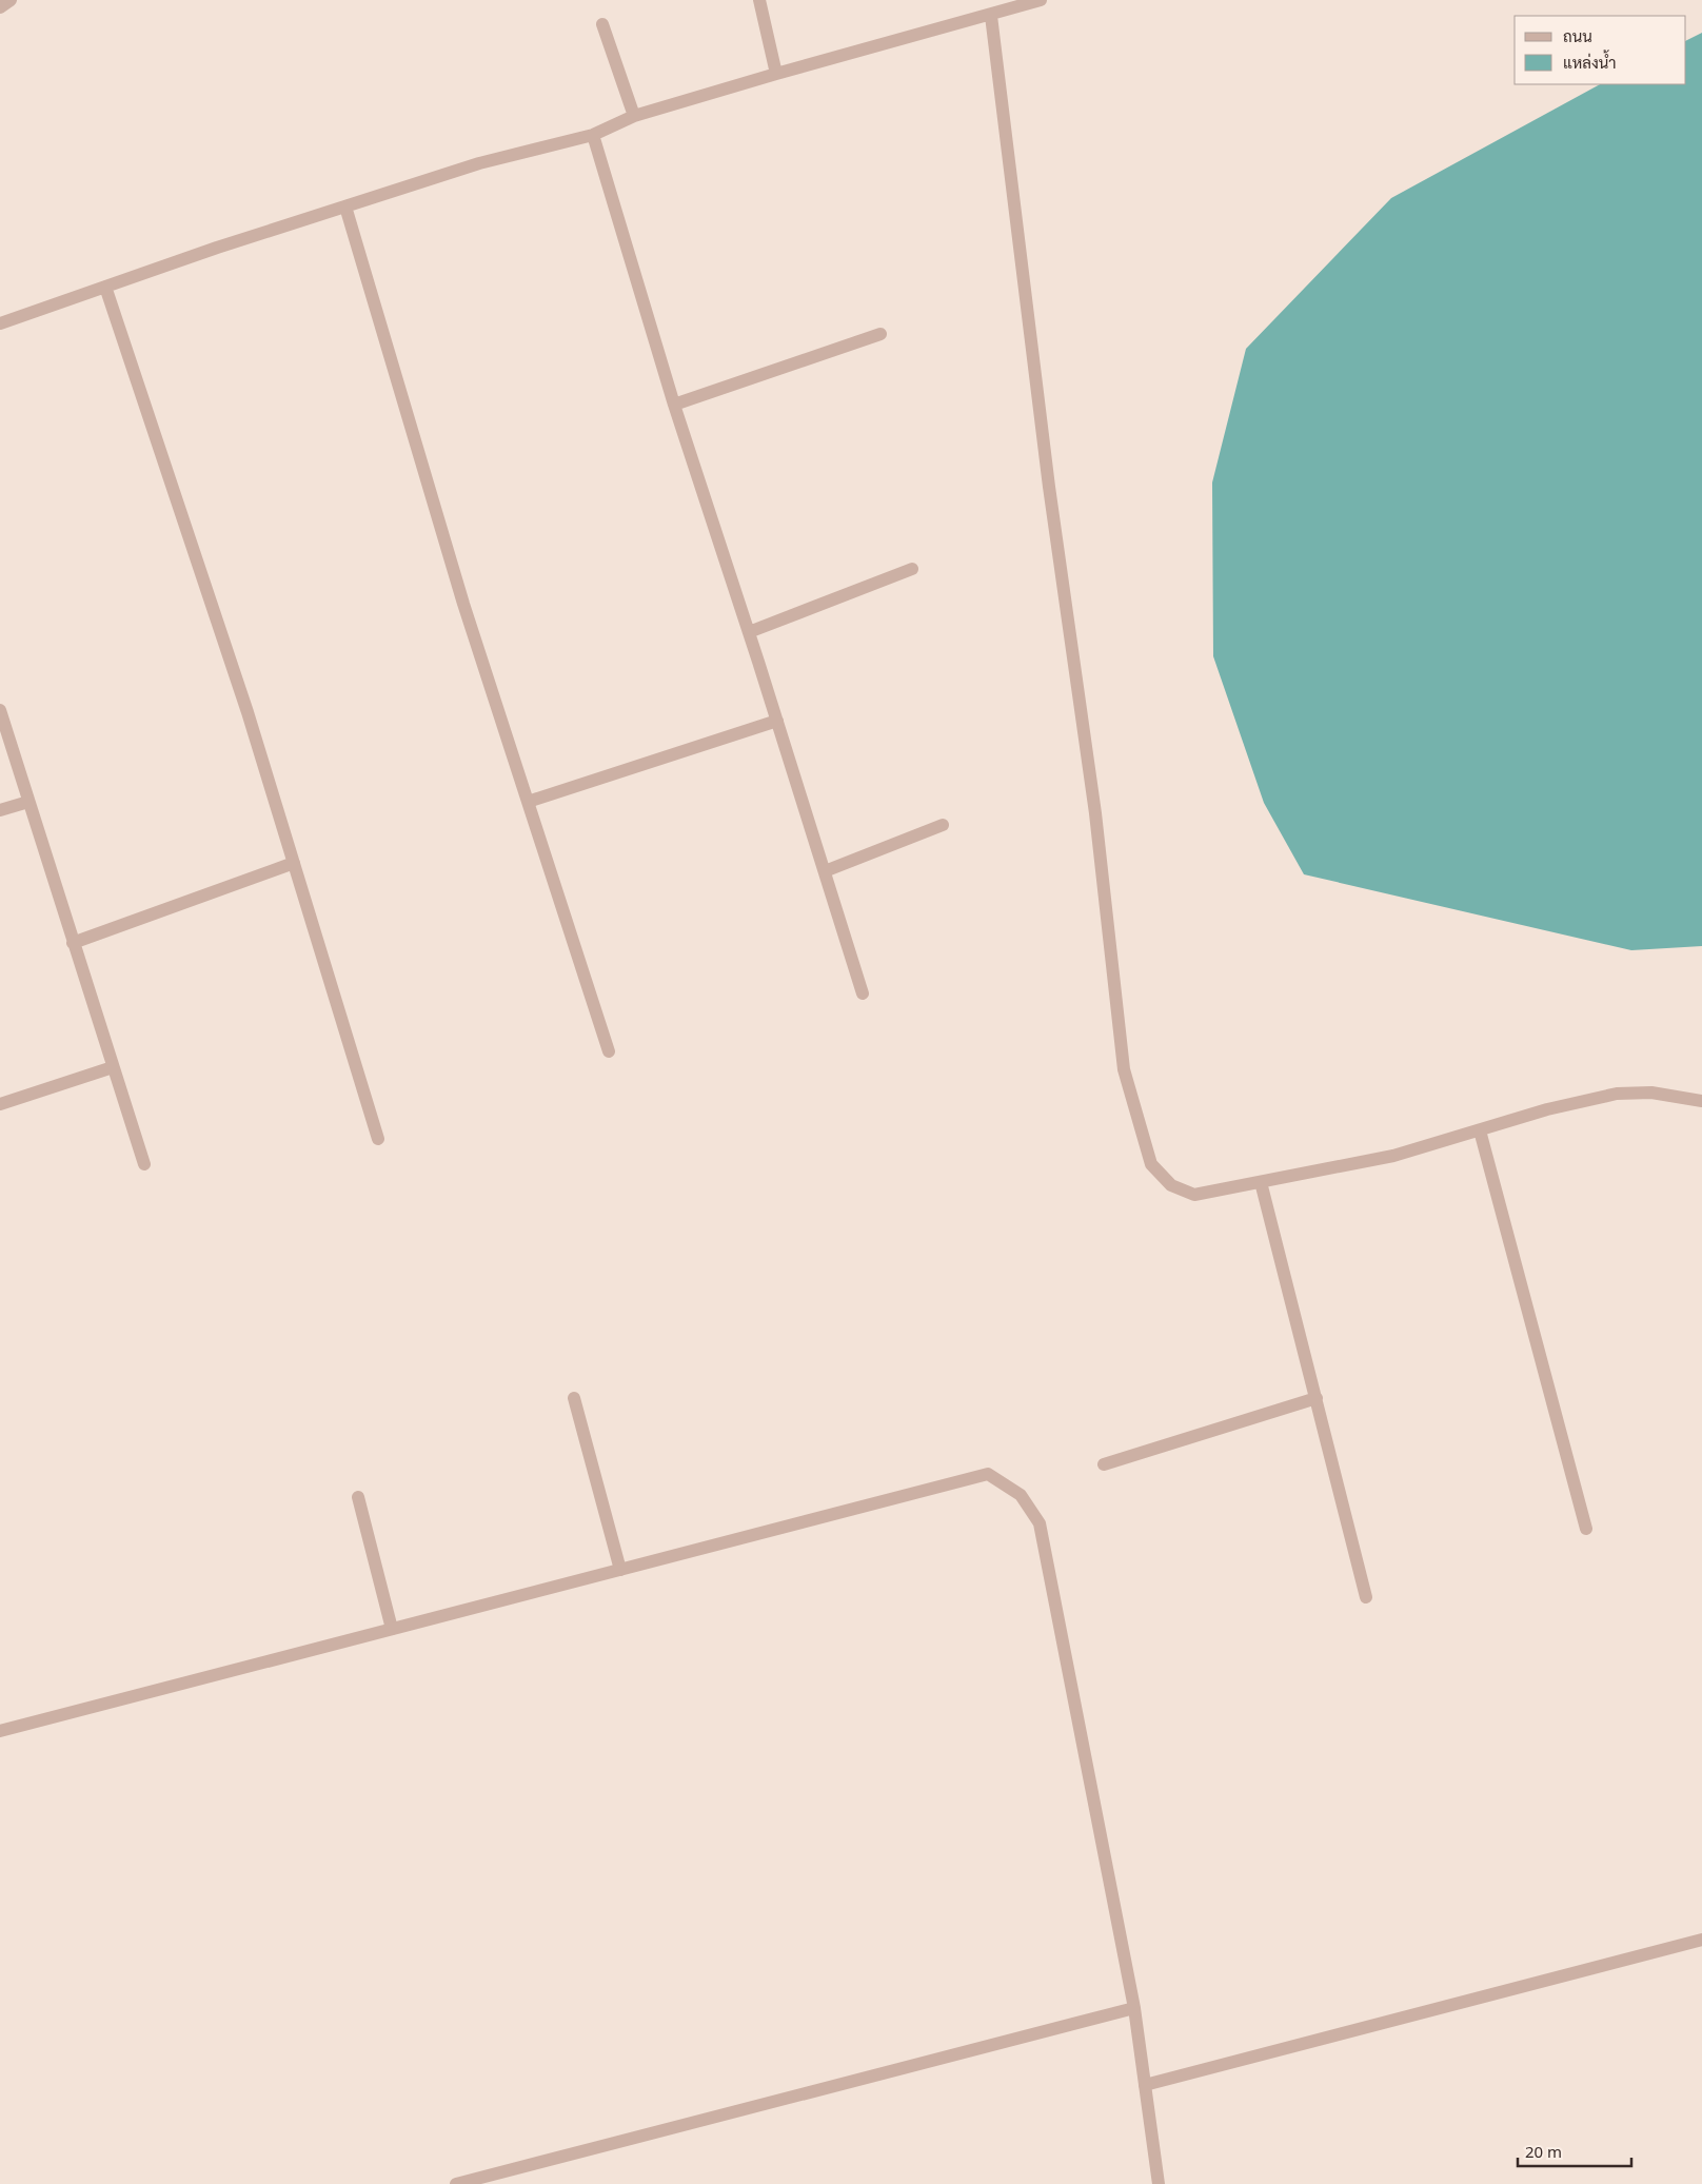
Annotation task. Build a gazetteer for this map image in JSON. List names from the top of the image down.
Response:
{
  "legend": ["ถนน", "แหล่งน้ำ"],
  "scale_bar": "20 m"
}
